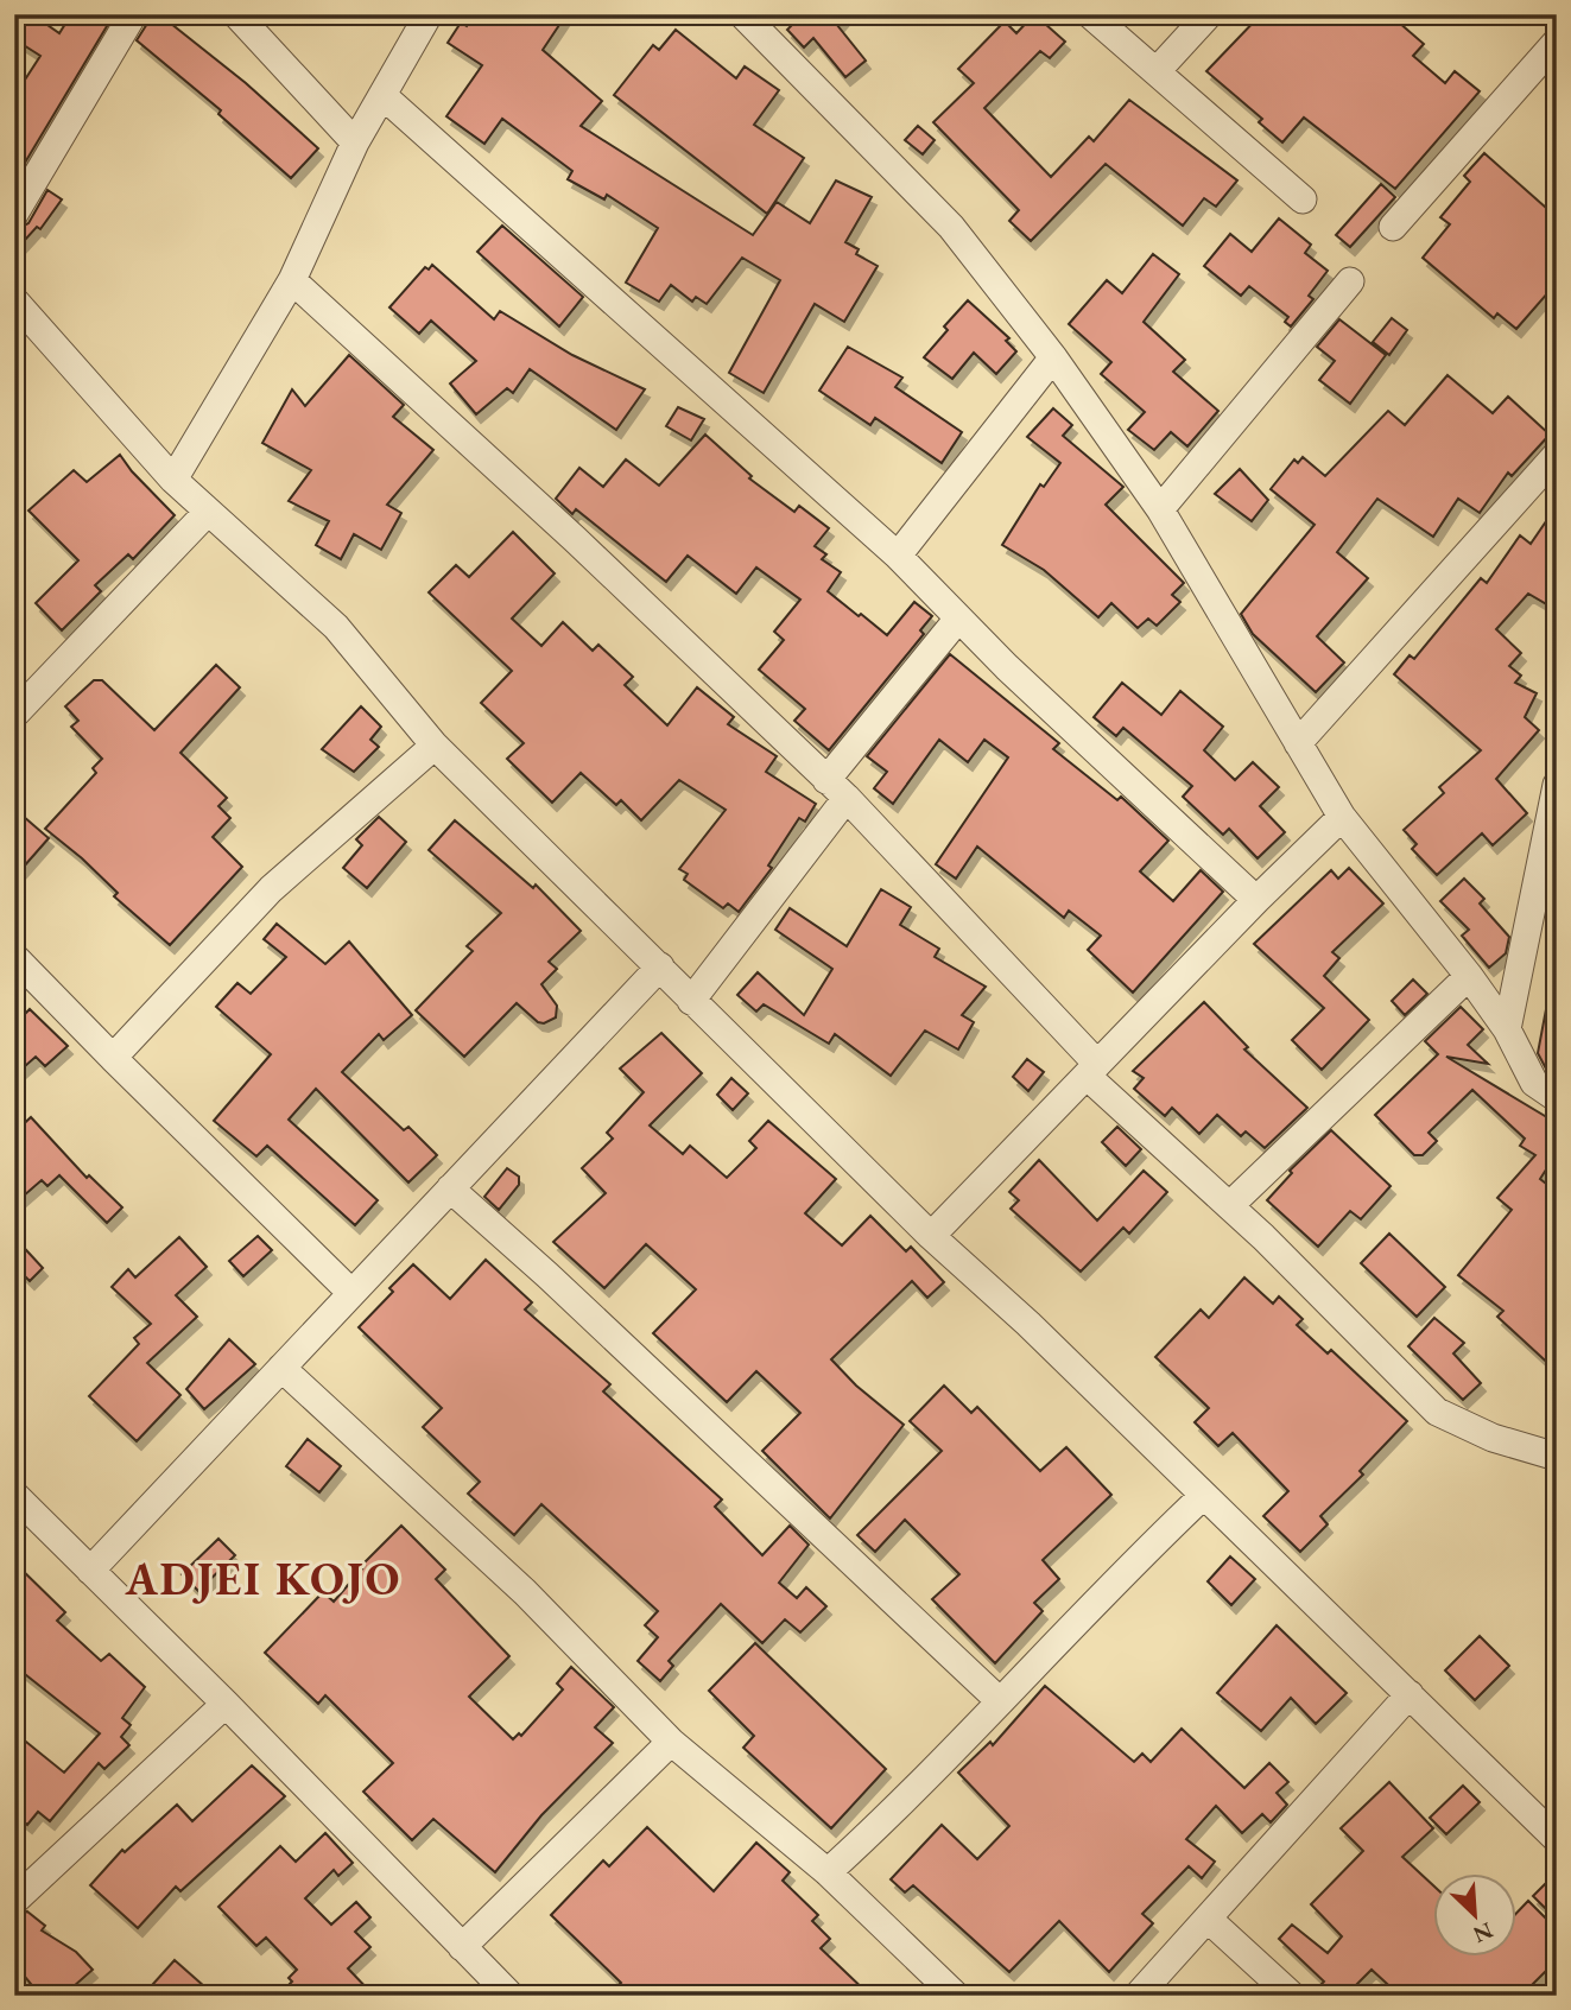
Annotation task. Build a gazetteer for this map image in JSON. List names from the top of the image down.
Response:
{
  "districts": ["ADJEI KOJO"],
  "north": "bottom right"
}
